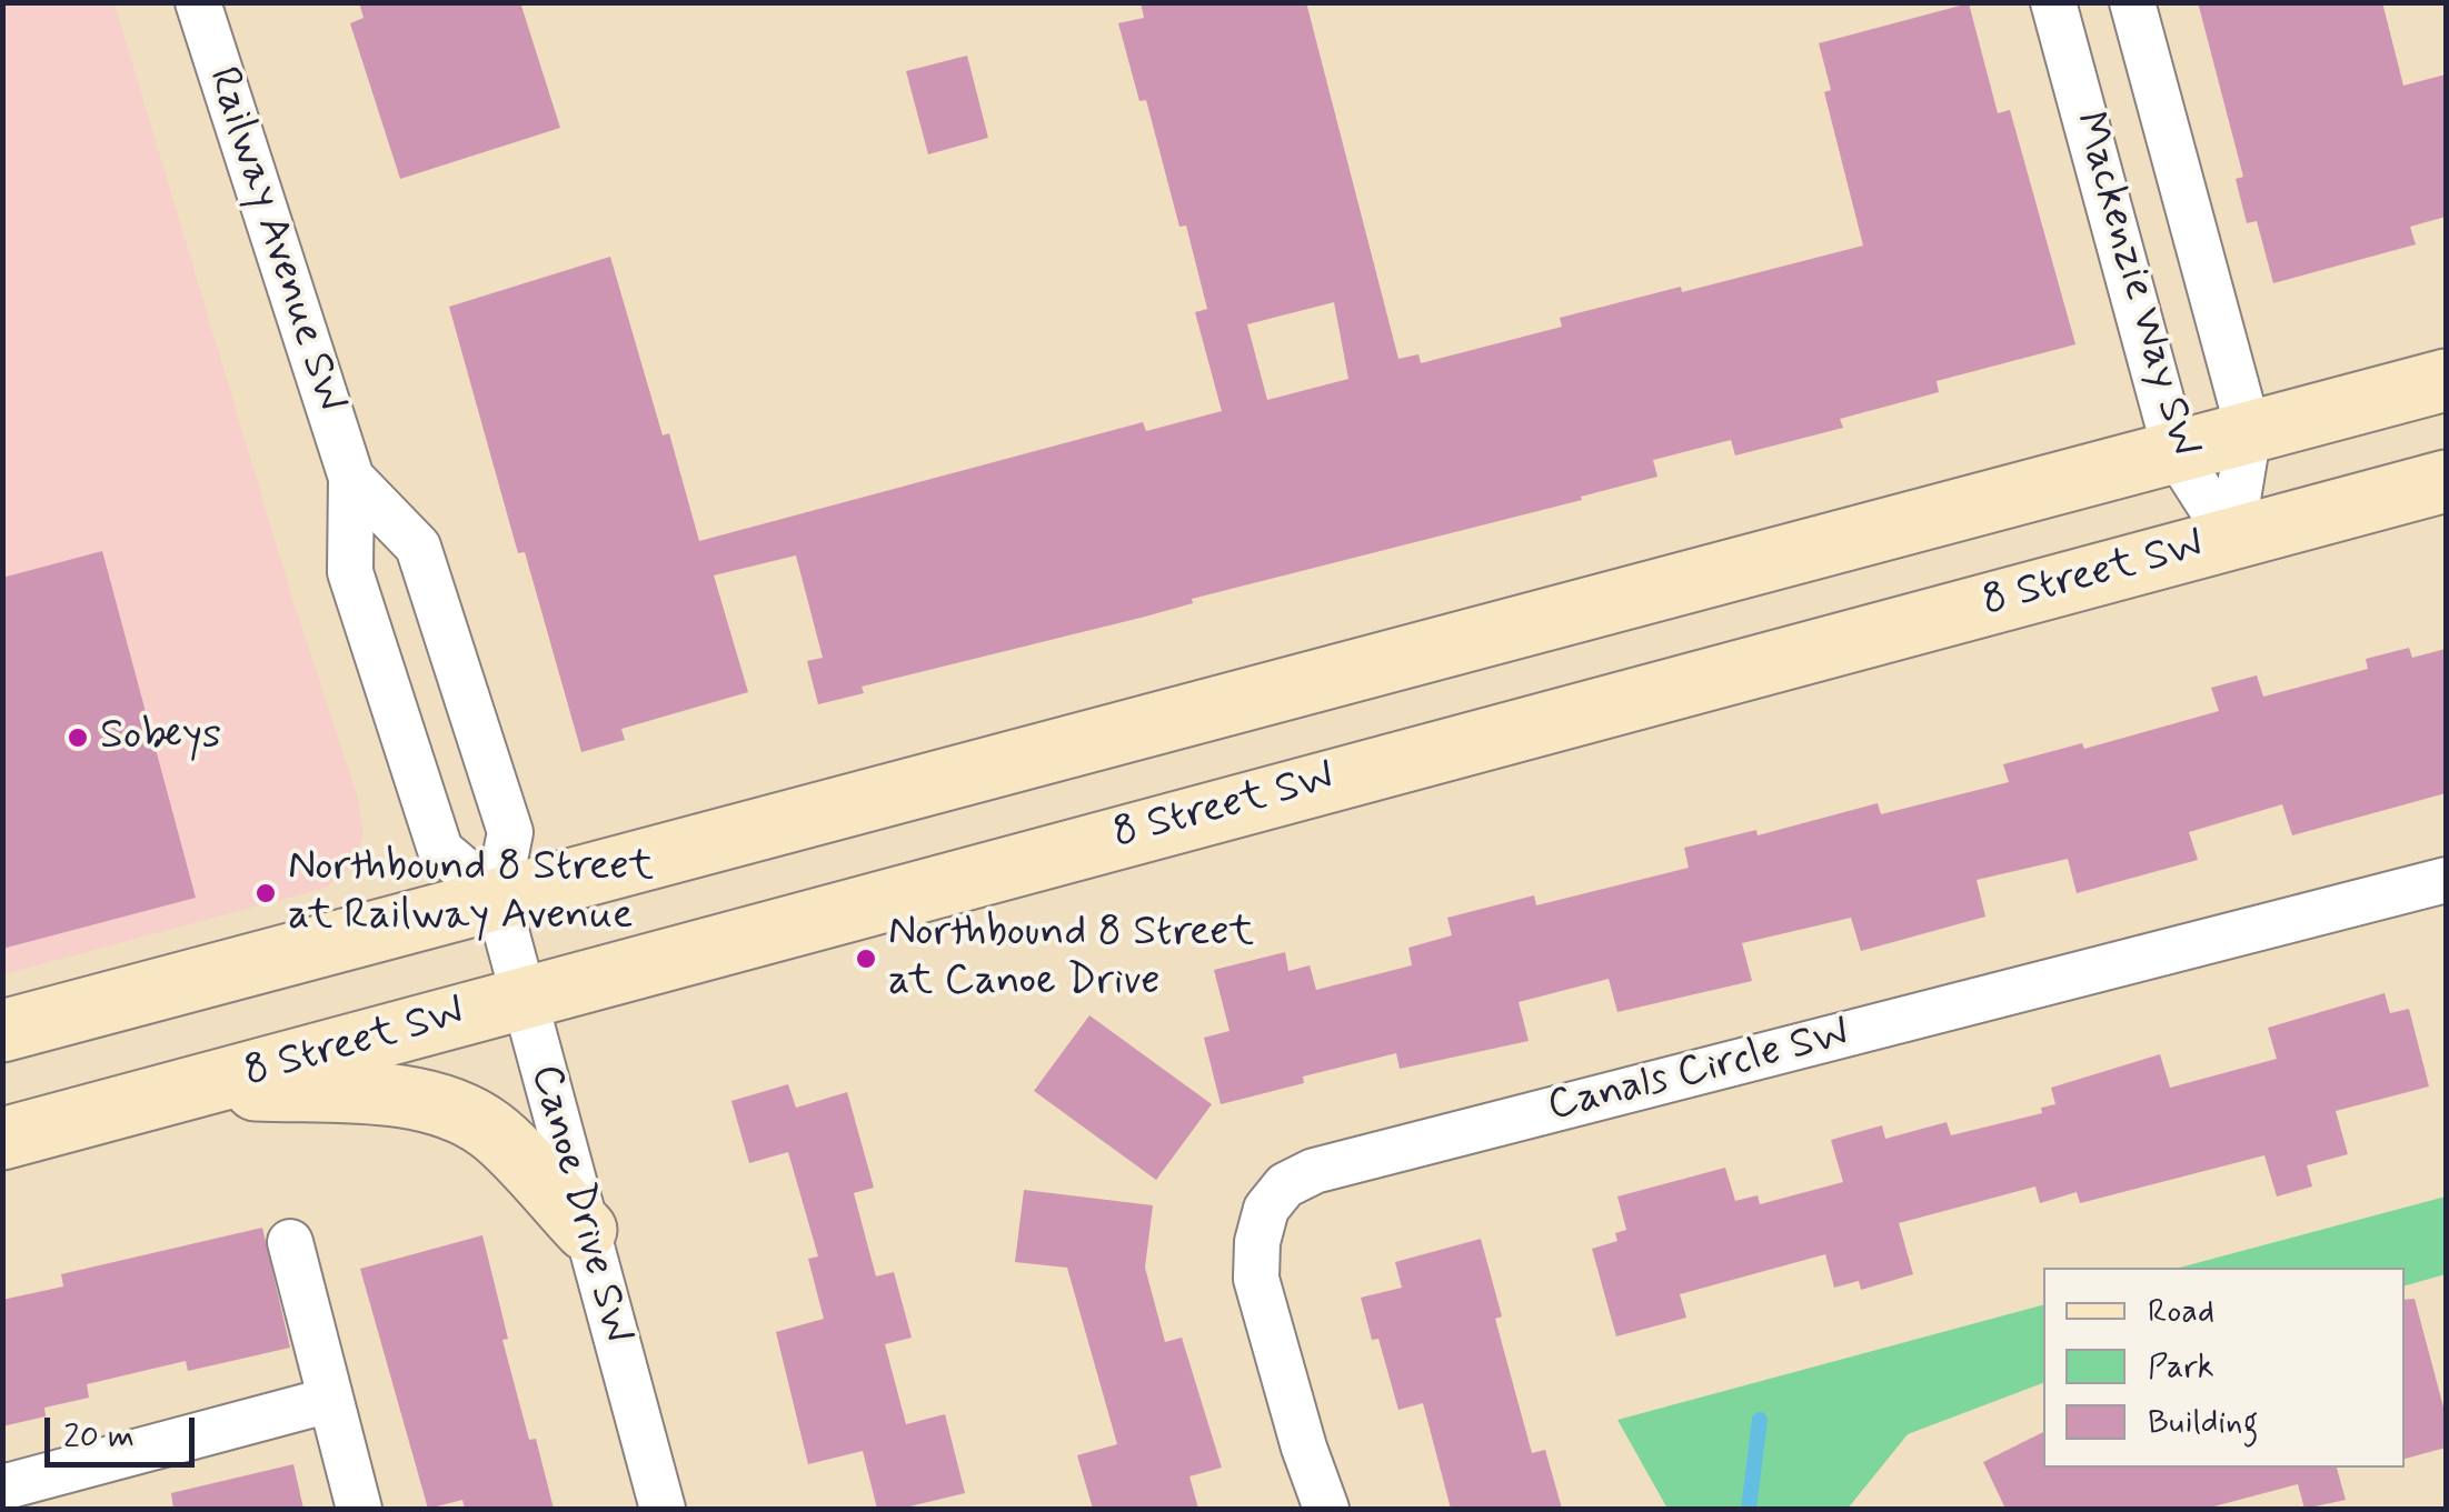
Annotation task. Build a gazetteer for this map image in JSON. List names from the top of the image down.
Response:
{
  "streets": {
    "main road": ["8 Street SW"],
    "street": [
      "Railway Avenue SW",
      "Mackenzie Way SW",
      "Canals Circle SW",
      "Canoe Drive SW"
    ]
  },
  "crossings": [
    ["Railway Avenue SW", "Canoe Drive SW"],
    ["Mackenzie Way SW", "8 Street SW"],
    ["8 Street SW", "Canoe Drive SW"]
  ],
  "places": ["Sobeys", "Northbound 8 Street at Railway Avenue", "Northbound 8 Street at Canoe Drive"],
  "legend": ["Road", "Park", "Building"],
  "scale_bar": "20 m"
}
